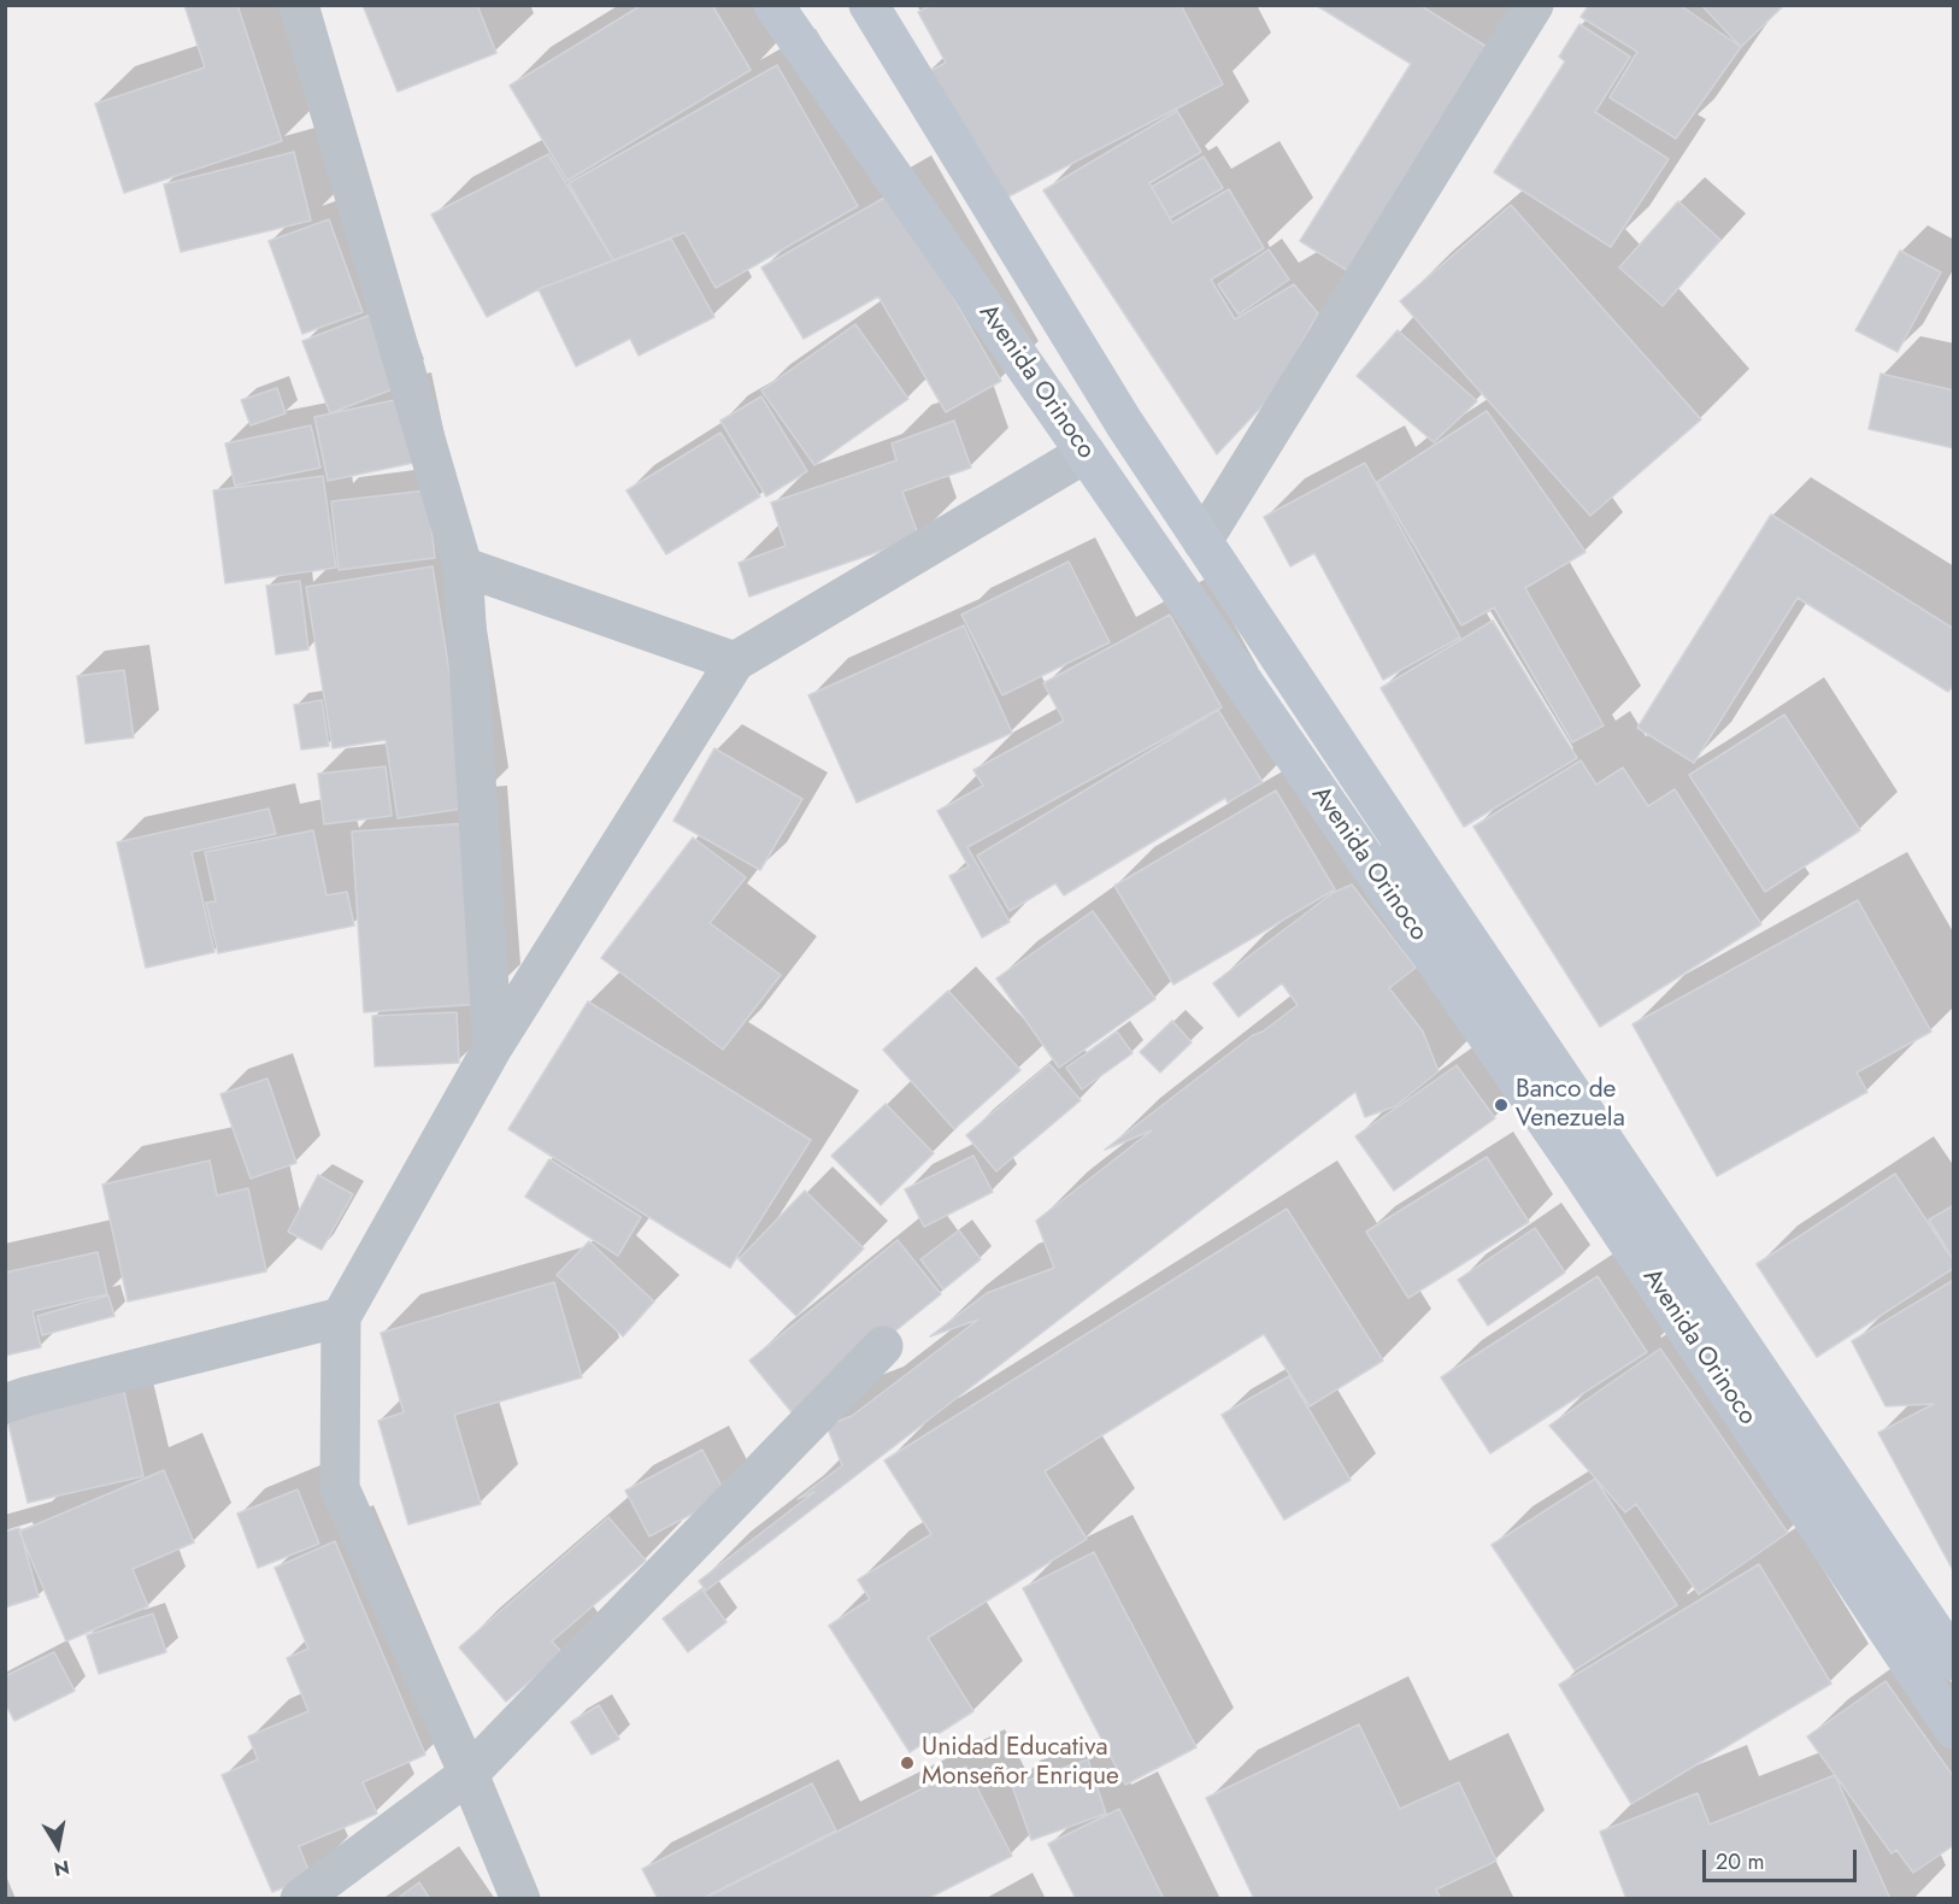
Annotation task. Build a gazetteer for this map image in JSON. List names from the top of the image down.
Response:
{
  "streets": {
    "main road": ["Avenida Orinoco"]
  },
  "places": ["Banco de Venezuela", "Unidad Educativa Monseñor Enrique"],
  "scale_bar": "20 m",
  "north": "bottom"
}
